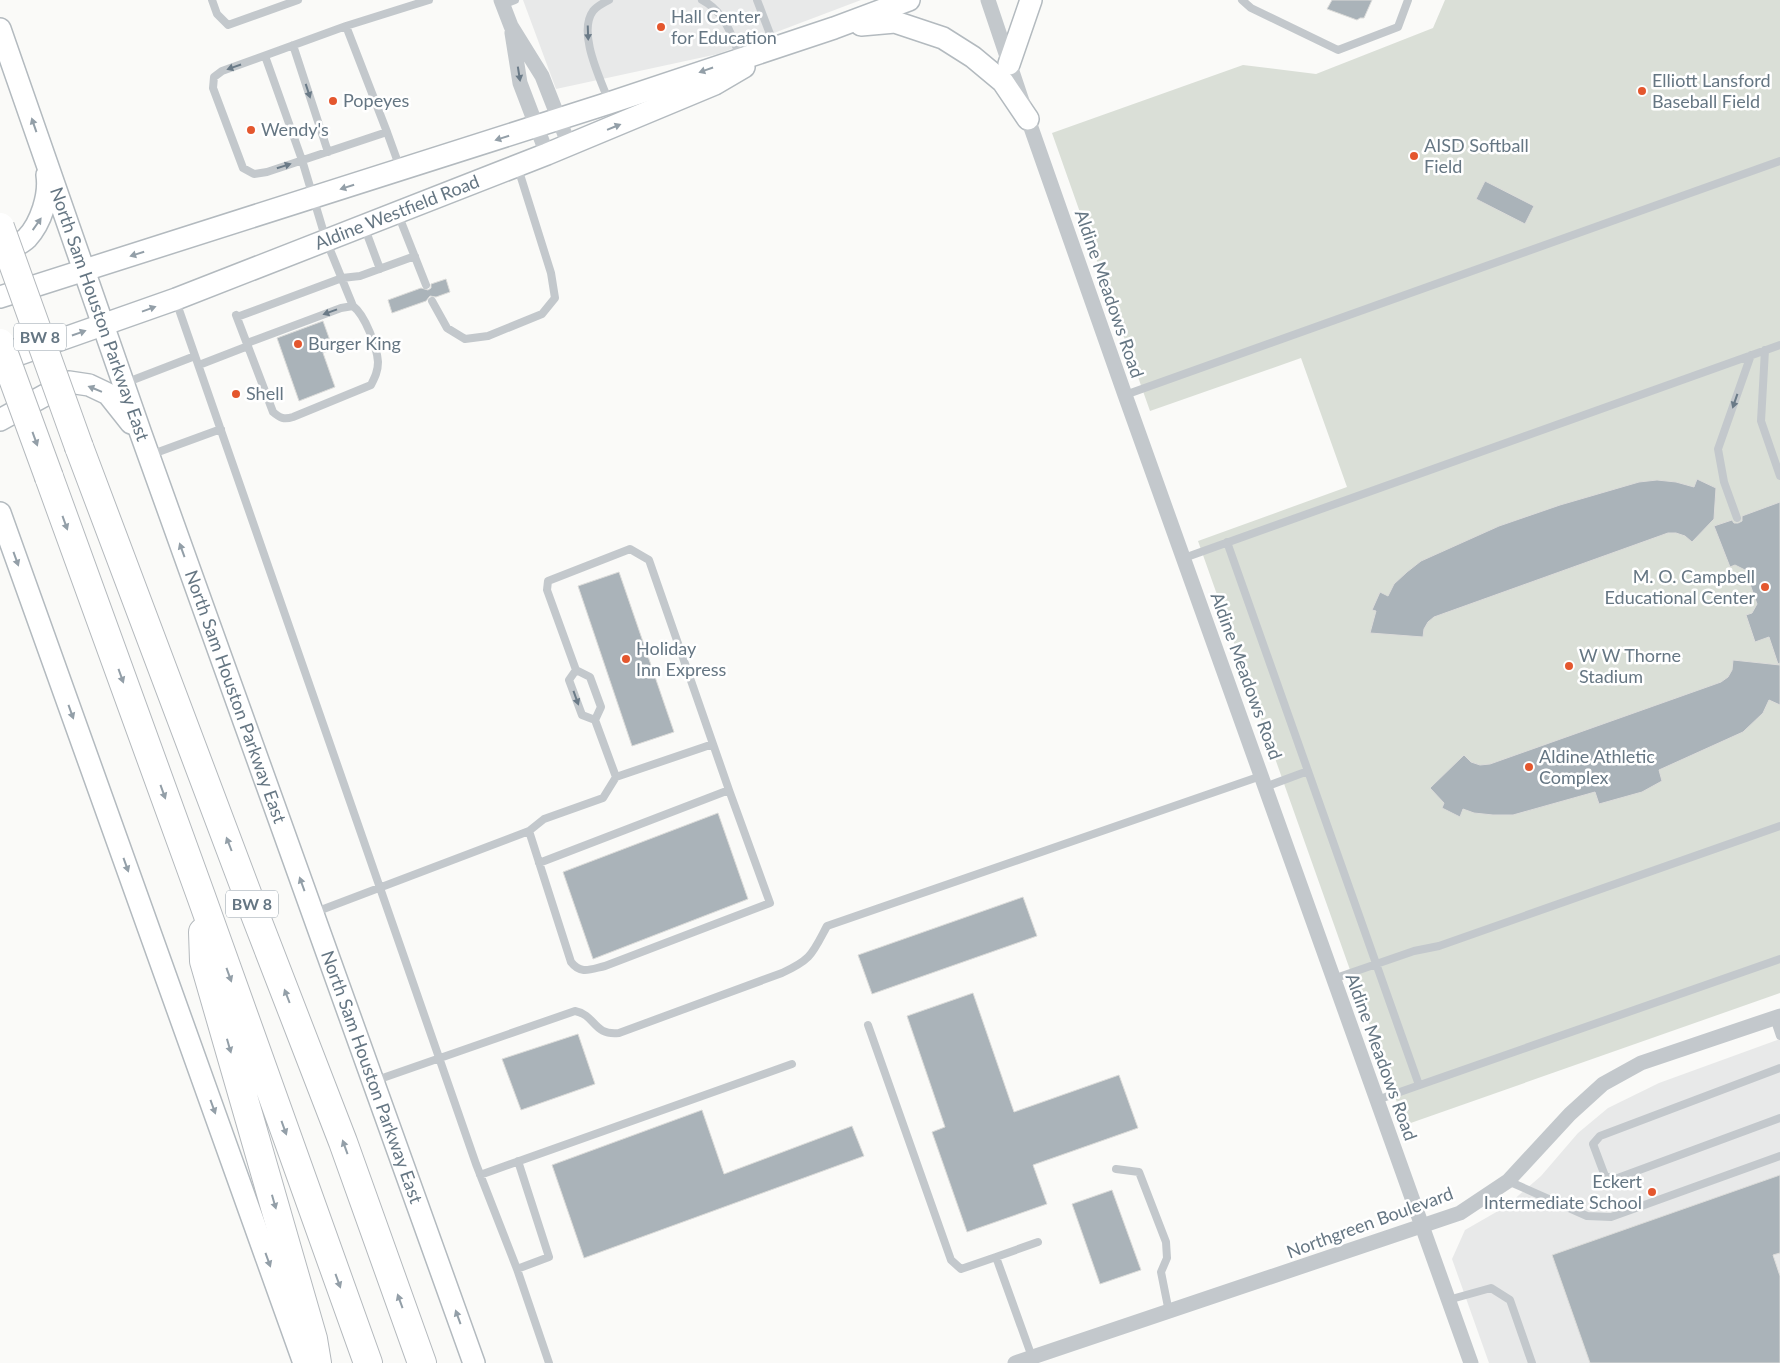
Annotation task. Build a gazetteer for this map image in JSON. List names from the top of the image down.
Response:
{
  "streets": {
    "highway": ["BW 8"],
    "main road": ["Aldine Westfield Road", "North Sam Houston Parkway East"],
    "street": ["Aldine Meadows Road", "Northgreen Boulevard"]
  },
  "crossings": [
    ["Aldine Westfield Road", "North Sam Houston Parkway East"],
    ["Aldine Meadows Road", "Northgreen Boulevard"]
  ],
  "places": [
    "Hall Center for Education",
    "Elliott Lansford Baseball Field",
    "Popeyes",
    "Wendy's",
    "AISD Softball Field",
    "Burger King",
    "Shell",
    "M. O. Campbell Educational Center",
    "Holiday Inn Express",
    "W W Thorne Stadium",
    "Aldine Athletic Complex",
    "Eckert Intermediate School"
  ]
}
